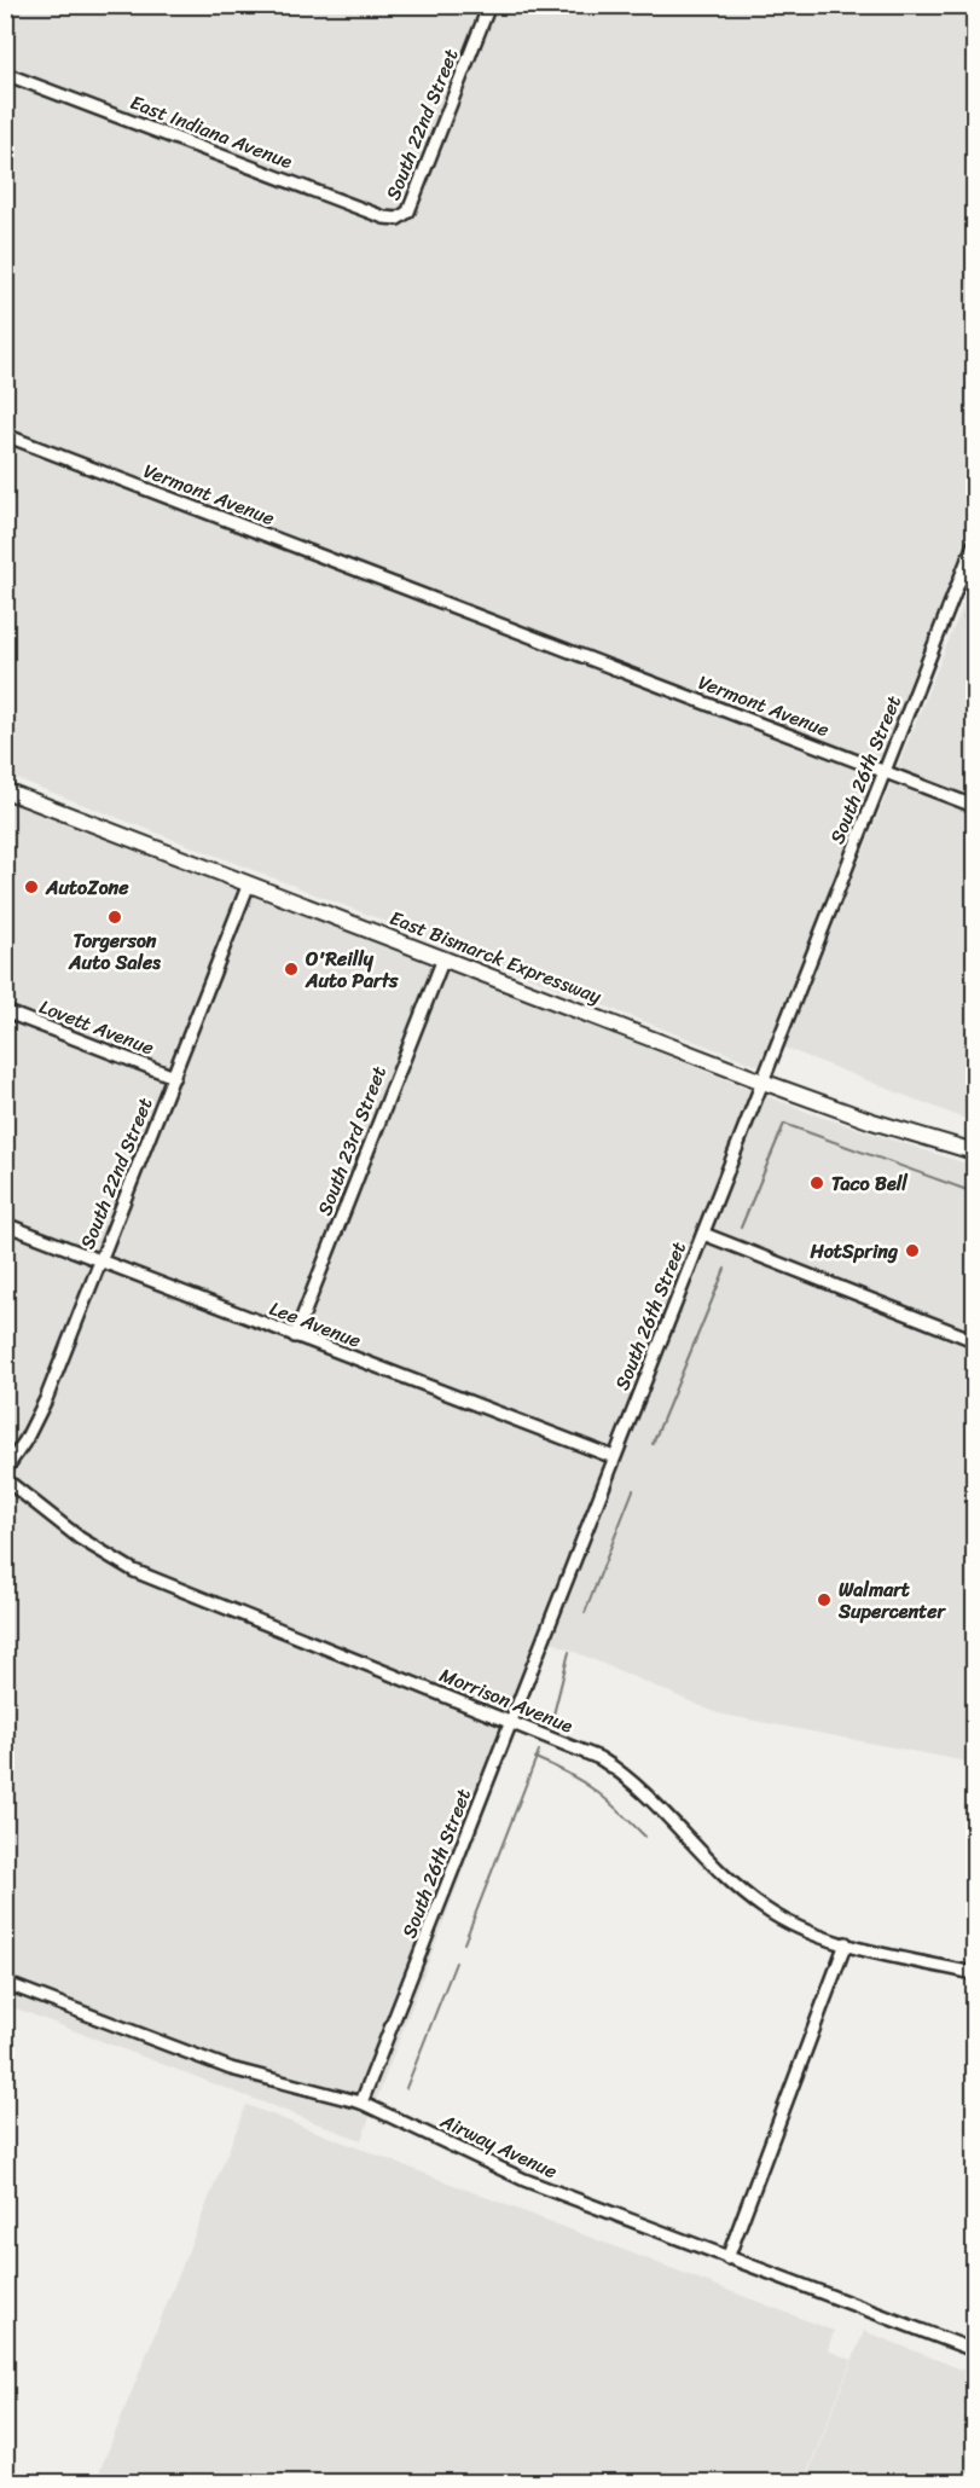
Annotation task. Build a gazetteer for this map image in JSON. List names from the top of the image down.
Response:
{
  "streets": {
    "main road": ["East Bismarck Expressway"],
    "street": [
      "South 22nd Street",
      "East Indiana Avenue",
      "Vermont Avenue",
      "South 26th Street",
      "Lovett Avenue",
      "South 23rd Street",
      "Lee Avenue",
      "Morrison Avenue",
      "Airway Avenue"
    ]
  },
  "crossings": [
    ["South 22nd Street", "East Indiana Avenue"],
    ["South 22nd Street", "East Bismarck Expressway"],
    ["South 22nd Street", "Lovett Avenue"],
    ["South 22nd Street", "Lee Avenue"],
    ["Vermont Avenue", "South 26th Street"],
    ["South 26th Street", "East Bismarck Expressway"],
    ["South 26th Street", "Lee Avenue"],
    ["South 26th Street", "Morrison Avenue"],
    ["South 26th Street", "Airway Avenue"],
    ["East Bismarck Expressway", "South 23rd Street"],
    ["South 23rd Street", "Lee Avenue"]
  ],
  "places": [
    "AutoZone",
    "Torgerson Auto Sales",
    "O'Reilly Auto Parts",
    "Taco Bell",
    "HotSpring",
    "Walmart Supercenter"
  ]
}
